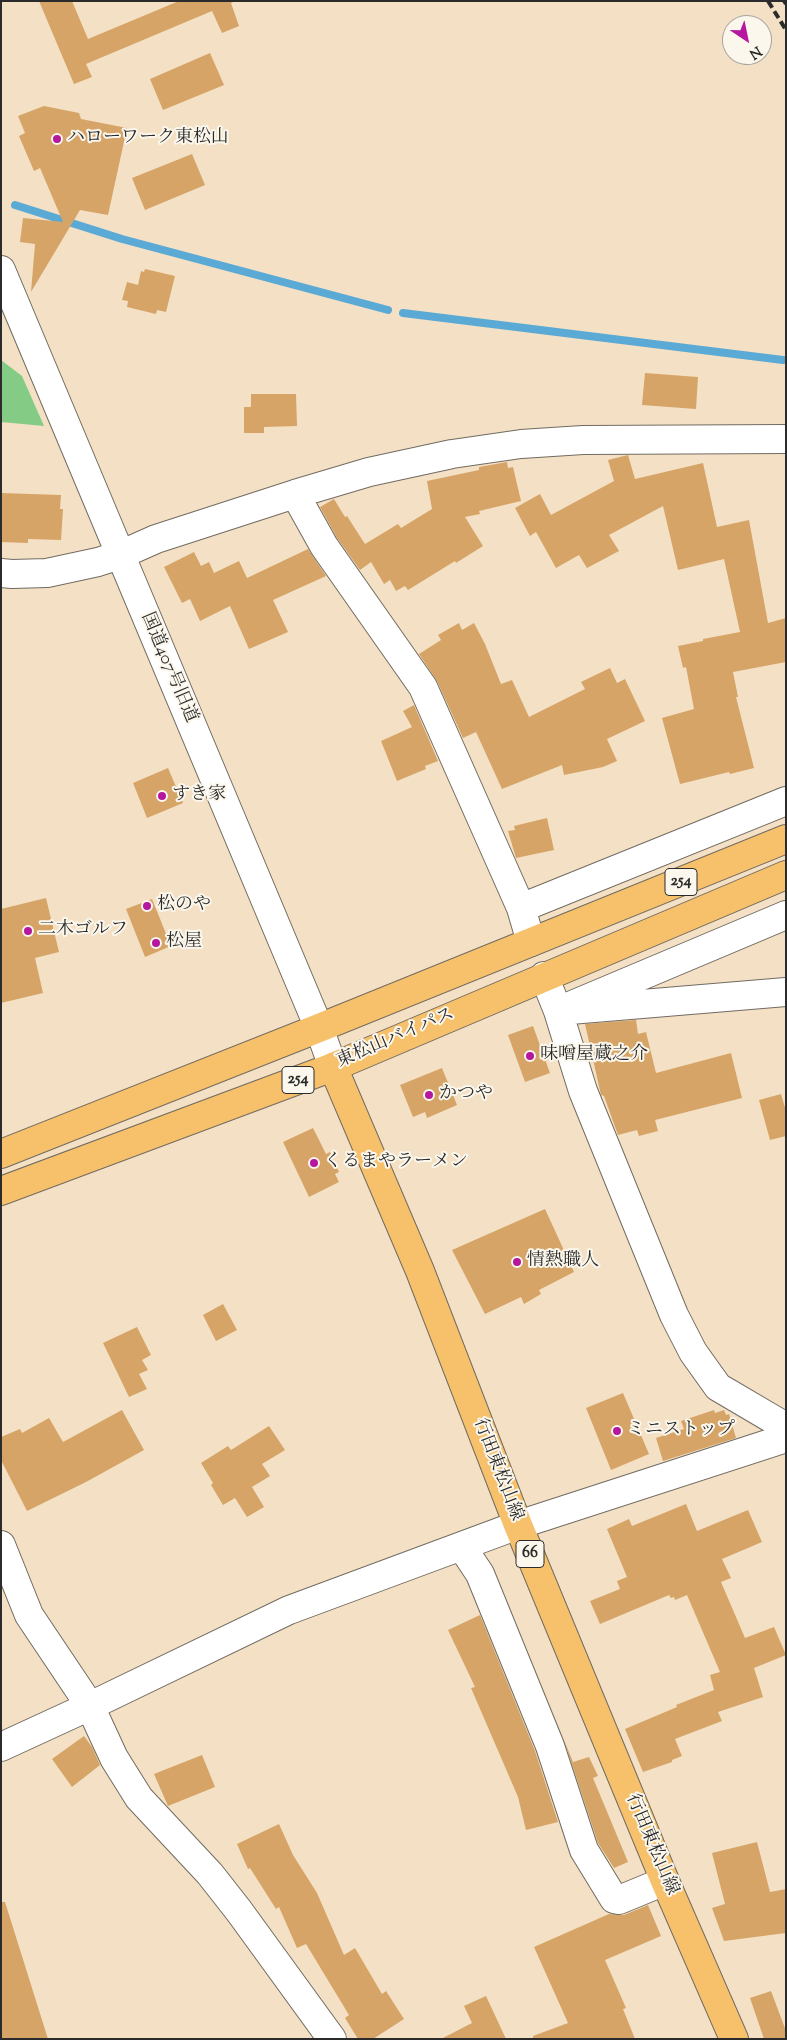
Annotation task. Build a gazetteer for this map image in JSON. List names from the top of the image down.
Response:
{
  "streets": {
    "main road": [
      "254",
      "東松山バイパス",
      "行田東松山線",
      "66"
    ],
    "street": ["国道407号旧道"]
  },
  "crossings": [
    ["国道407号旧道", "254"],
    ["国道407号旧道", "東松山バイパス"],
    ["国道407号旧道", "行田東松山線"],
    ["東松山バイパス", "行田東松山線"]
  ],
  "places": [
    "ハローワーク東松山",
    "すき家",
    "松のや",
    "二木ゴルフ",
    "松屋",
    "味噌屋蔵之介",
    "かつや",
    "くるまやラーメン",
    "情熱職人",
    "ミニストップ"
  ],
  "north": "bottom right"
}
